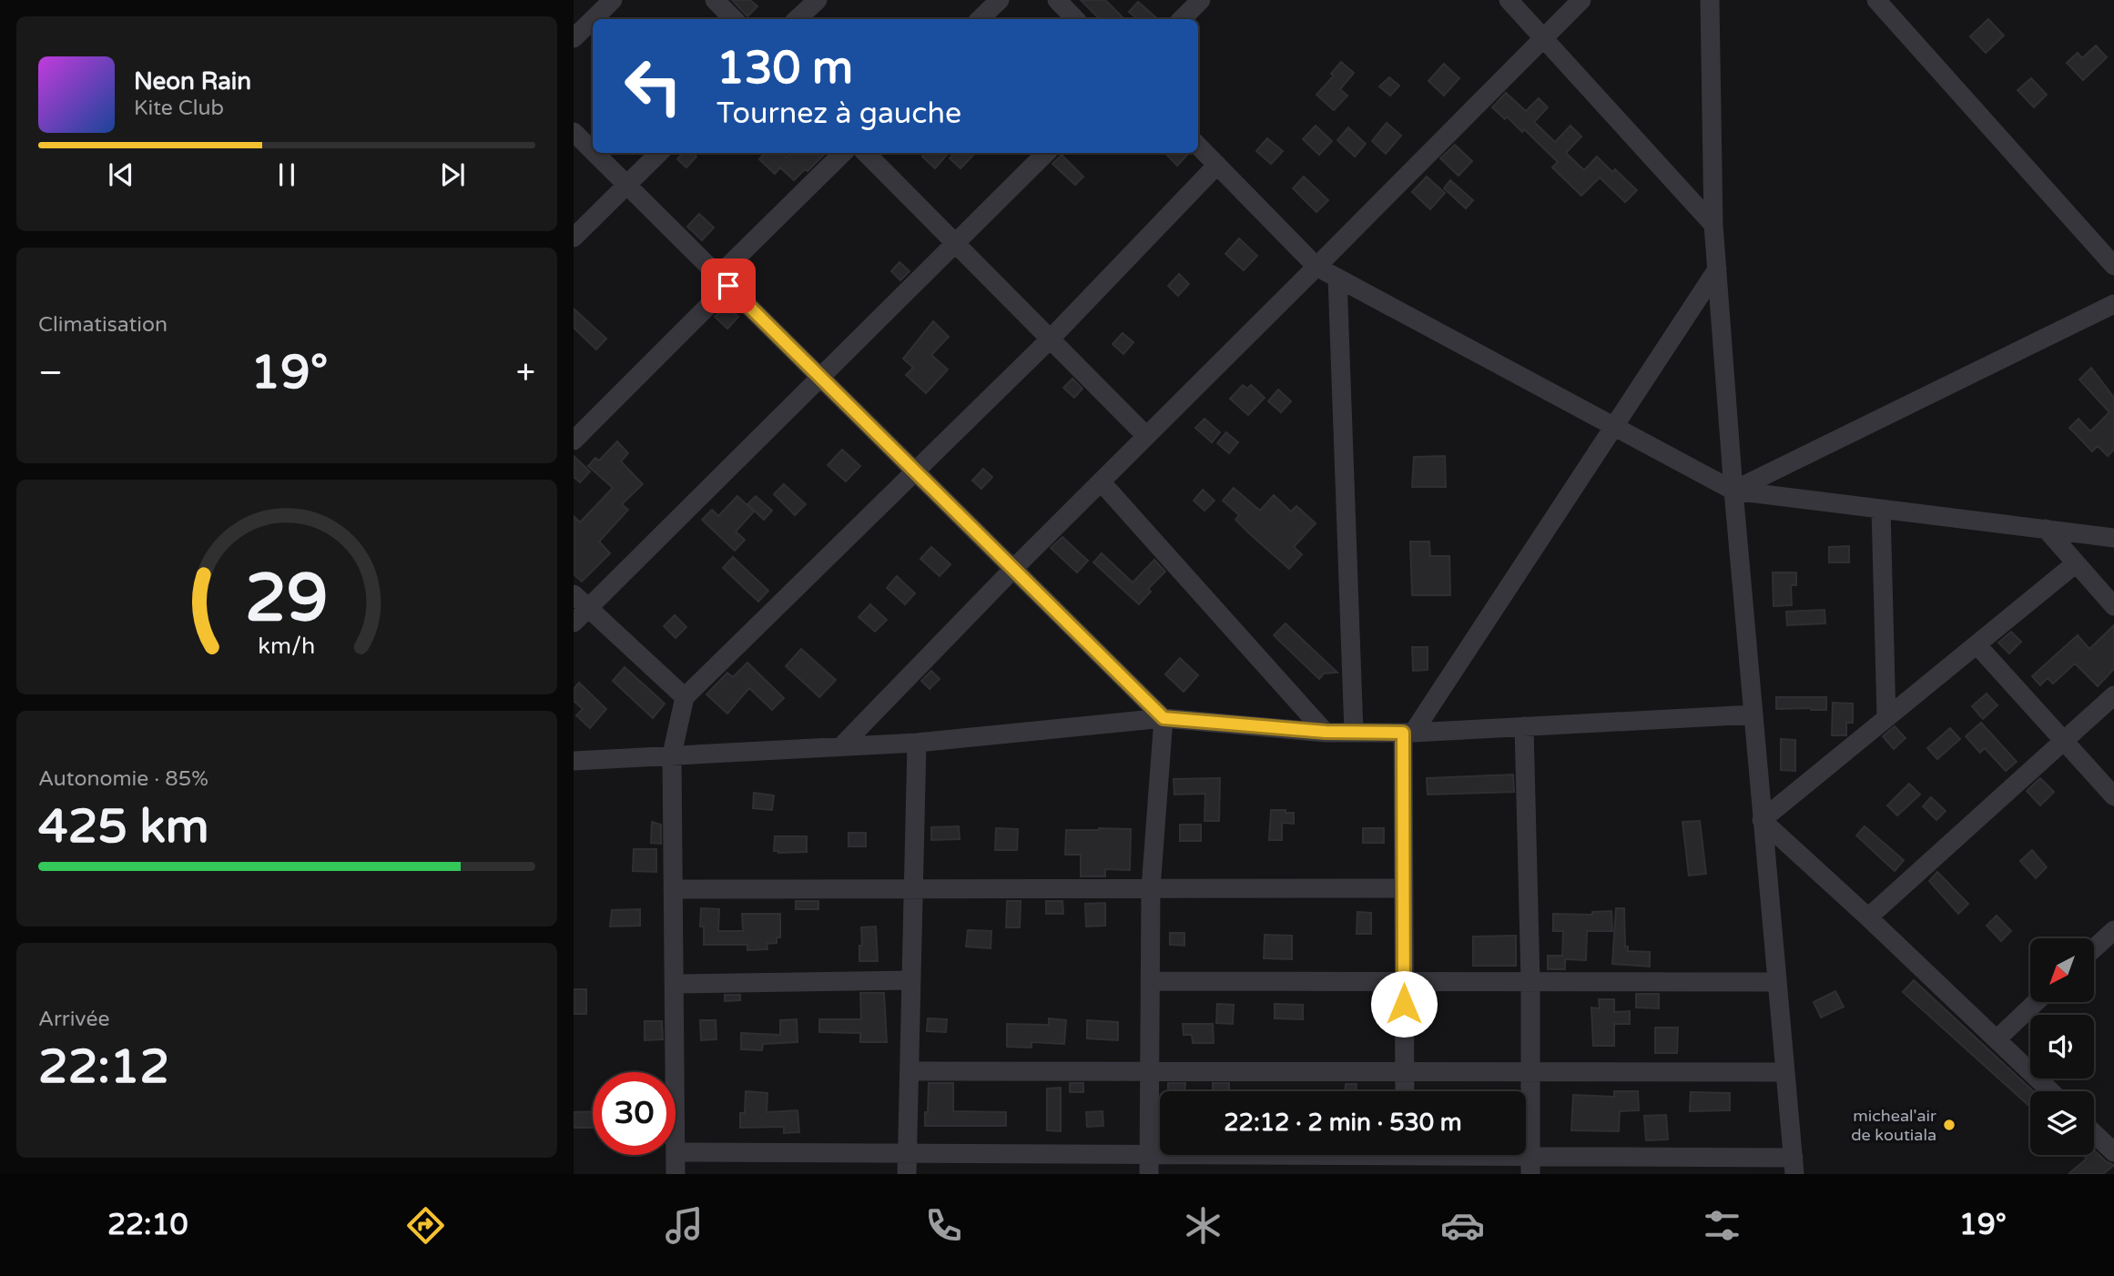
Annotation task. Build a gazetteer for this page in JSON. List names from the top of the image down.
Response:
{
  "places": ["micheal'air de koutiala"],
  "north": "bottom left",
  "page": {
    "turn": ["130 m", "Tournez à gauche"],
    "song": ["Neon Rain", "Kite Club"],
    "tile": [
      "Climatisation",
      ["Autonomie · 85%", "425 km"],
      ["Arrivée", "22:12"]
    ],
    "heat": ["−", "19°", "+"],
    "limit": "30",
    "trip": "22:12 · 2 min · 530 m",
    "tabs": ["22:10", "19°"],
    "gauge": ["29", "km/h"]
  }
}
